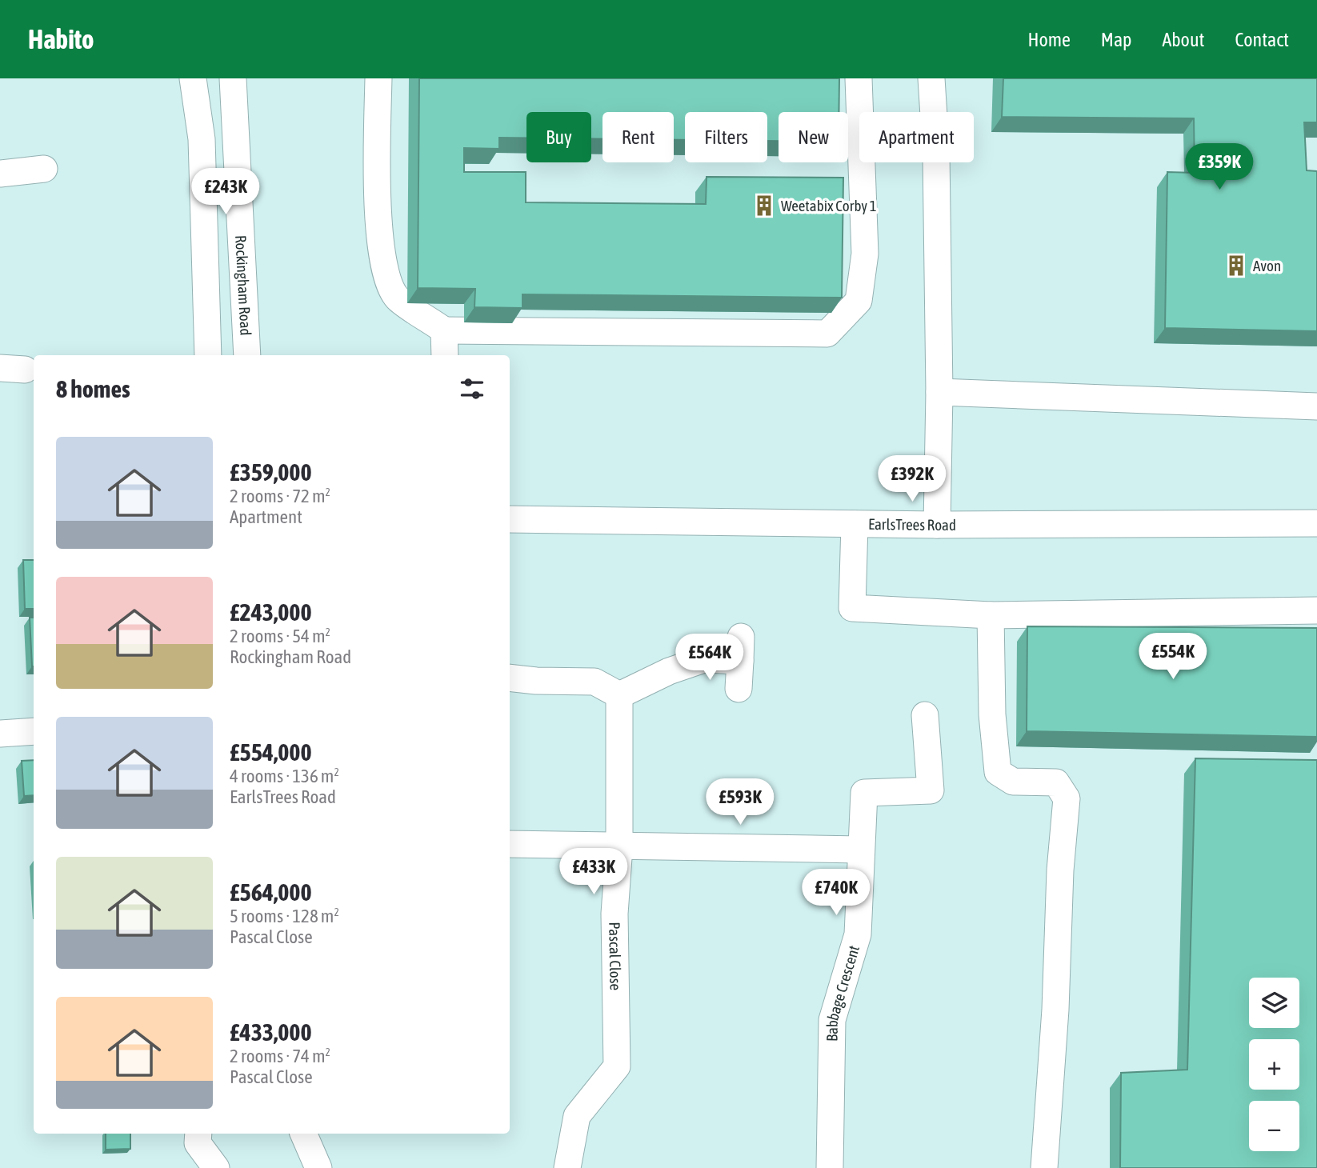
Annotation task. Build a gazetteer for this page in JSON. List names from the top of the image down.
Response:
{
  "streets": {
    "street": [
      "Rockingham Road",
      "EarlsTrees Road",
      "Pascal Close",
      "Babbage Crescent"
    ]
  },
  "places": {
    "building": ["Weetabix Corby 1", "Avon"]
  },
  "page": {
    "header": "Habito",
    "nav": [
      "Home",
      "Map",
      "About",
      "Contact"
    ],
    "chip": [
      "Buy",
      "Rent",
      "Filters",
      "New",
      "Apartment"
    ],
    "price": [
      "£359K",
      "£243K",
      "£392K",
      "£554K",
      "£564K",
      "£593K",
      "£433K",
      "£740K"
    ],
    "heading": "8 homes",
    "list": [
      {
        "name": "£359,000",
        "note": "2 rooms · 72 m² · Apartment"
      },
      {
        "name": "£243,000",
        "note": "2 rooms · 54 m² · Rockingham Road"
      },
      {
        "name": "£554,000",
        "note": "4 rooms · 136 m² · EarlsTrees Road"
      },
      {
        "name": "£564,000",
        "note": "5 rooms · 128 m² · Pascal Close"
      },
      {
        "name": "£433,000",
        "note": "2 rooms · 74 m² · Pascal Close"
      }
    ],
    "map_buttons": ["+", "−"]
  }
}
